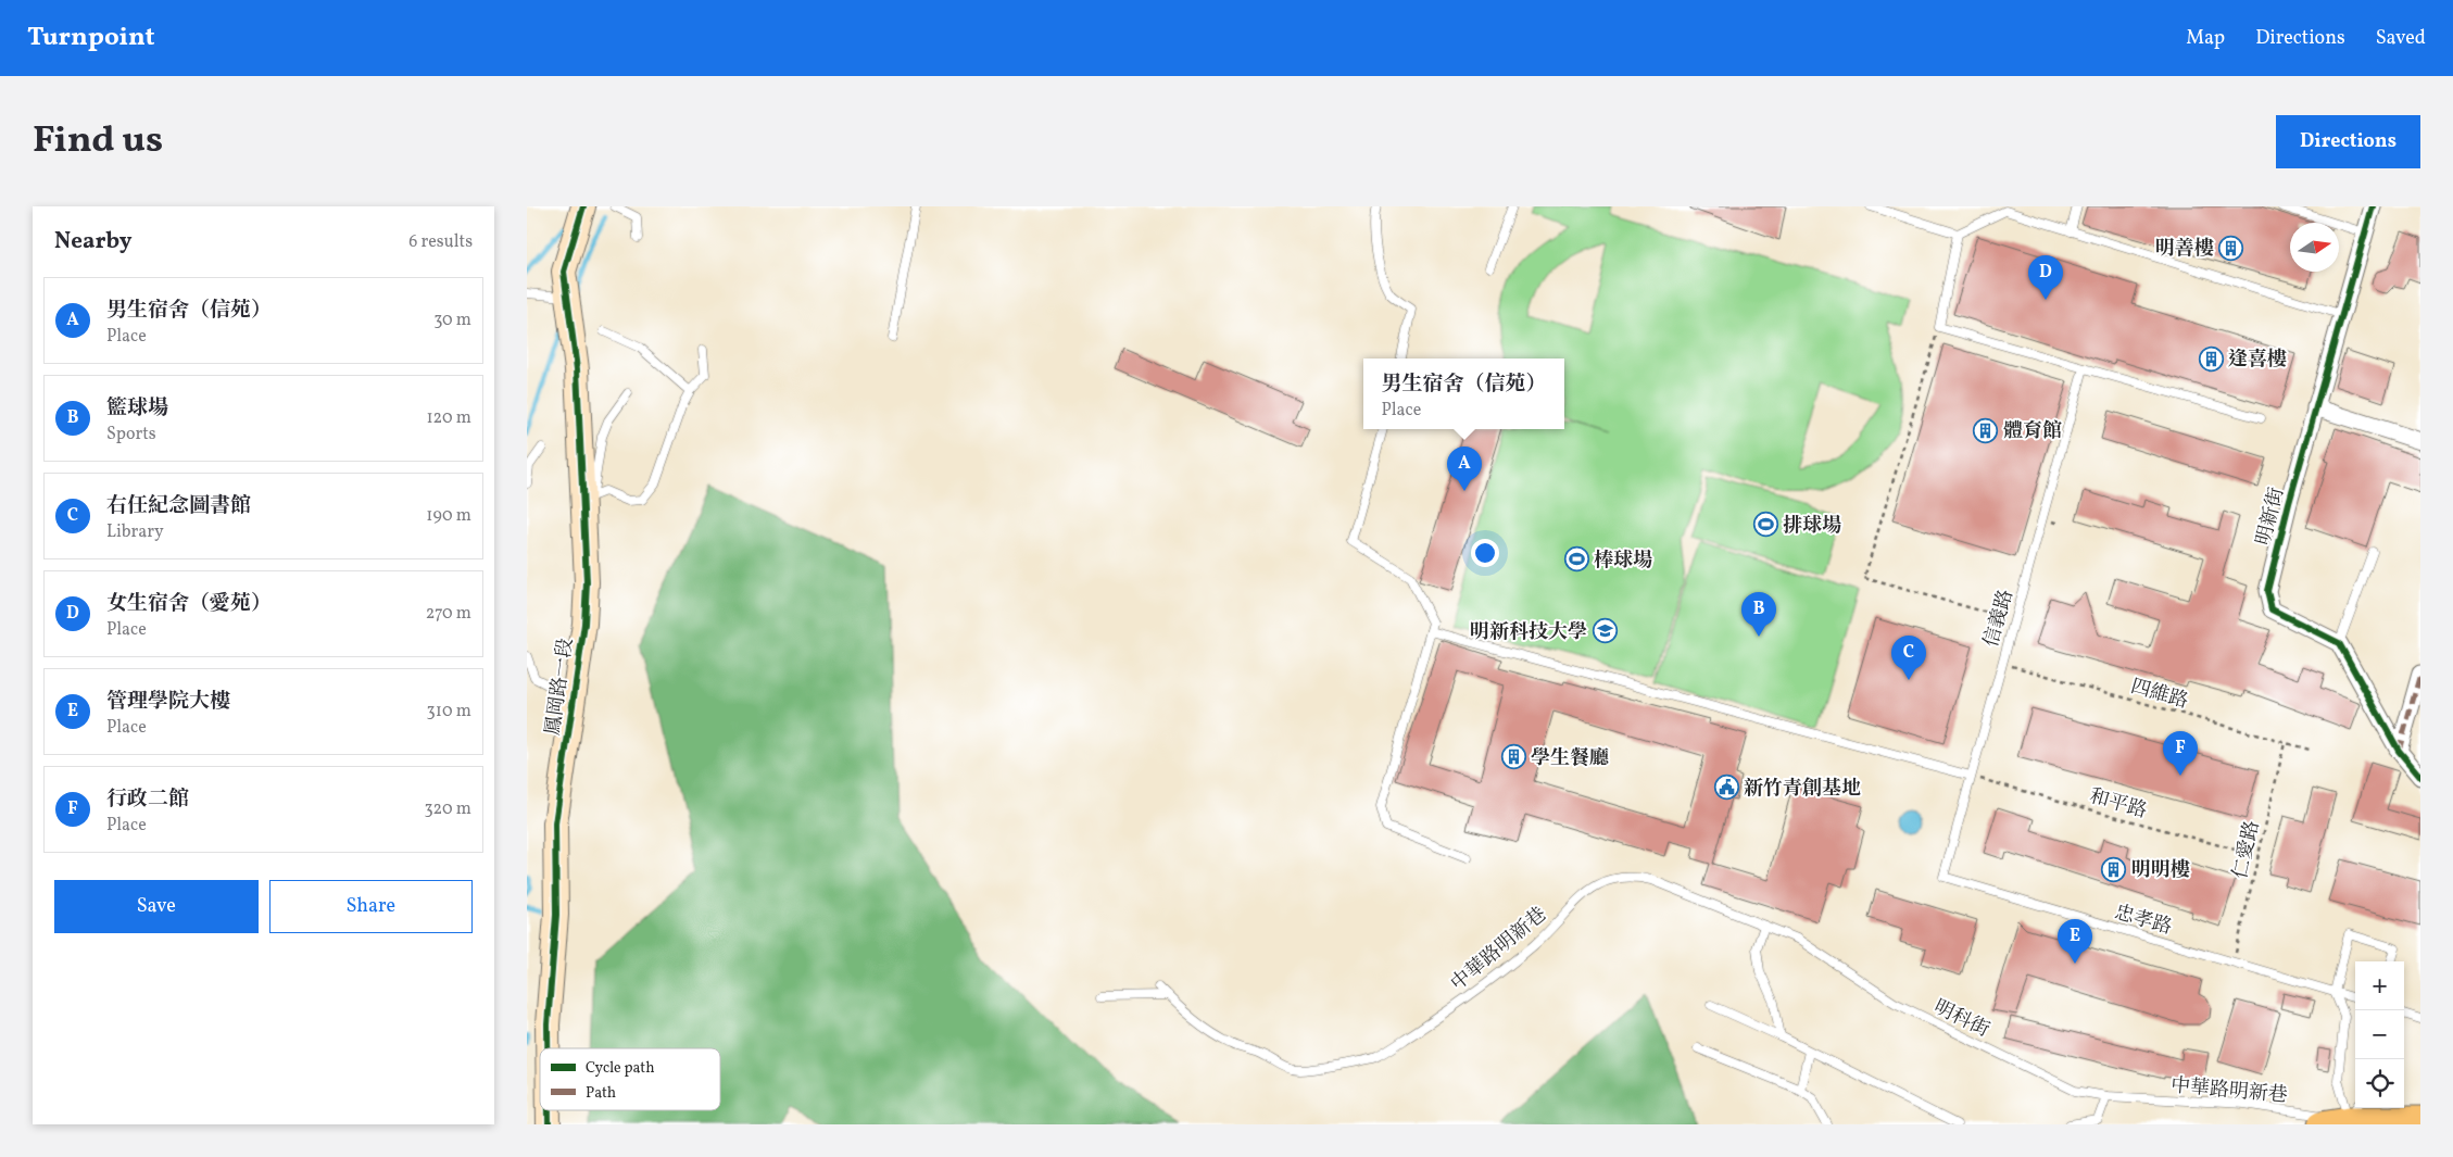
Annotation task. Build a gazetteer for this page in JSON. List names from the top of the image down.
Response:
{
  "streets": {
    "street": ["明新街", "鳳岡路一段"],
    "lane": [
      "信義路",
      "忠孝路",
      "中華路明新巷",
      "明科街"
    ],
    "path": ["四維路", "和平路", "仁愛路"]
  },
  "crossings": [
    ["信義路", "四維路"],
    ["信義路", "和平路"],
    ["信義路", "忠孝路"],
    ["四維路", "仁愛路"],
    ["和平路", "仁愛路"],
    ["仁愛路", "忠孝路"],
    ["中華路明新巷", "明科街"]
  ],
  "places": {
    "building": [
      "明善樓",
      "逢喜樓",
      "體育館",
      "學生餐廳",
      "明明樓"
    ],
    "sports": ["排球場", "棒球場"],
    "school or university": ["明新科技大學"],
    "public building": ["新竹青創基地"]
  },
  "legend": ["Cycle path", "Path"],
  "north": "right",
  "page": {
    "header": "Turnpoint",
    "nav": ["Map", "Directions", "Saved"],
    "title": "Find us",
    "buttons": [
      "Directions",
      ["Save", "Share"]
    ],
    "heading": ["Nearby", "6 results"],
    "pins": [
      "D",
      "A",
      "B",
      "C",
      "F",
      "E"
    ],
    "list": [
      {
        "mark": "A",
        "name": "男生宿舍（信苑）",
        "note": "Place",
        "value": "30 m"
      },
      {
        "mark": "B",
        "name": "籃球場",
        "note": "Sports",
        "value": "120 m"
      },
      {
        "mark": "C",
        "name": "右任紀念圖書館",
        "note": "Library",
        "value": "190 m"
      },
      {
        "mark": "D",
        "name": "女生宿舍（愛苑）",
        "note": "Place",
        "value": "270 m"
      },
      {
        "mark": "E",
        "name": "管理學院大樓",
        "note": "Place",
        "value": "310 m"
      },
      {
        "mark": "F",
        "name": "行政二館",
        "note": "Place",
        "value": "320 m"
      }
    ],
    "popup": ["男生宿舍（信苑）", "Place"],
    "map_buttons": ["+", "−"]
  }
}
